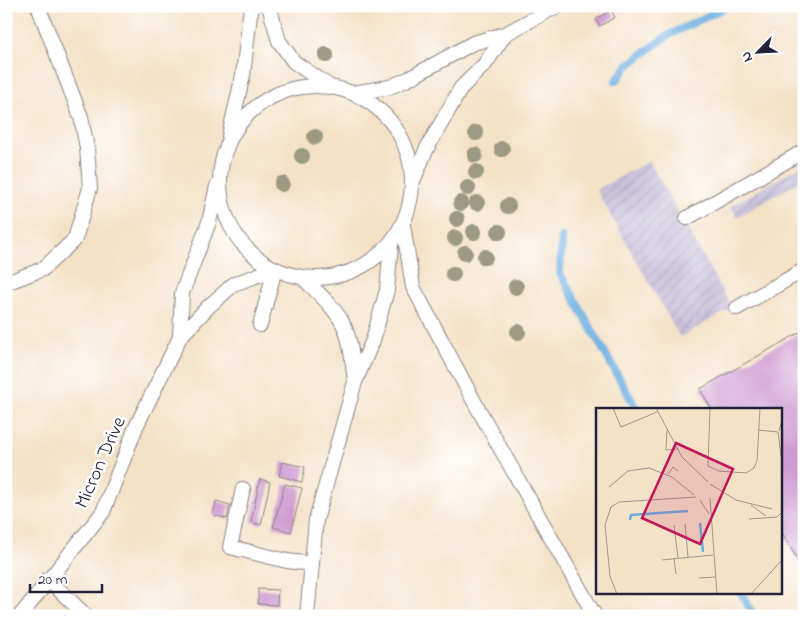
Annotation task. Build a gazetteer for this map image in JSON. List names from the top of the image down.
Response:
{
  "streets": {
    "lane": ["Micron Drive"]
  },
  "scale_bar": "20 m",
  "north": "bottom left"
}
